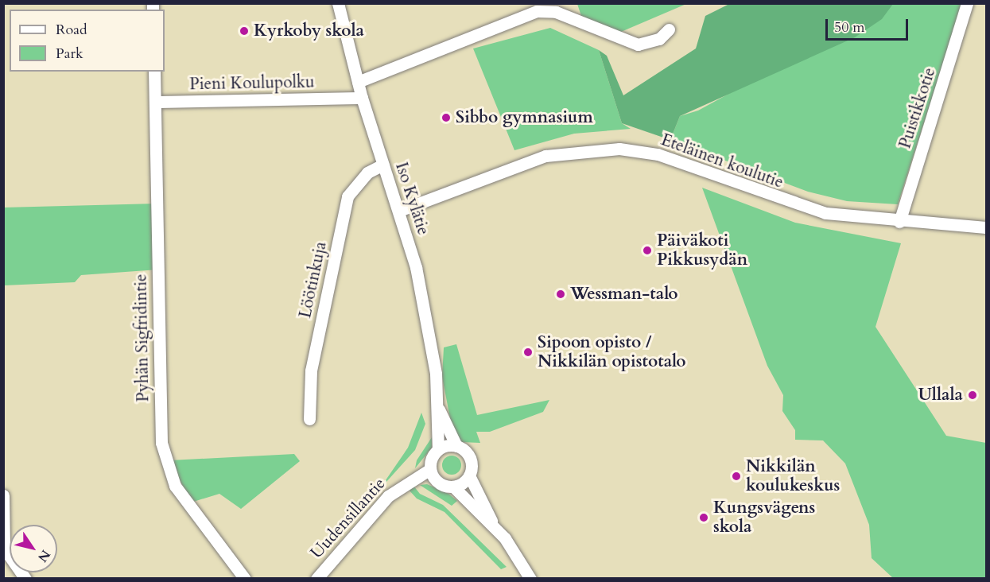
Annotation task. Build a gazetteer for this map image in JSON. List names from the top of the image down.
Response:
{
  "streets": {
    "street": [
      "Pieni Koulupolku",
      "Puistikkotie",
      "Eteläinen koulutie",
      "Iso Kylätie",
      "Löötinkuja",
      "Pyhän Sigfridintie",
      "Uudensillantie"
    ]
  },
  "crossings": [
    ["Pieni Koulupolku", "Iso Kylätie"],
    ["Pieni Koulupolku", "Pyhän Sigfridintie"],
    ["Puistikkotie", "Eteläinen koulutie"],
    ["Eteläinen koulutie", "Iso Kylätie"],
    ["Iso Kylätie", "Löötinkuja"],
    ["Iso Kylätie", "Uudensillantie"]
  ],
  "places": [
    "Kyrkoby skola",
    "Sibbo gymnasium",
    "Päiväkoti Pikkusydän",
    "Wessman-talo",
    "Sipoon opisto / Nikkilän opistotalo",
    "Ullala",
    "Nikkilän koulukeskus",
    "Kungsvägens skola"
  ],
  "legend": ["Road", "Park"],
  "scale_bar": "50 m",
  "north": "bottom right"
}
